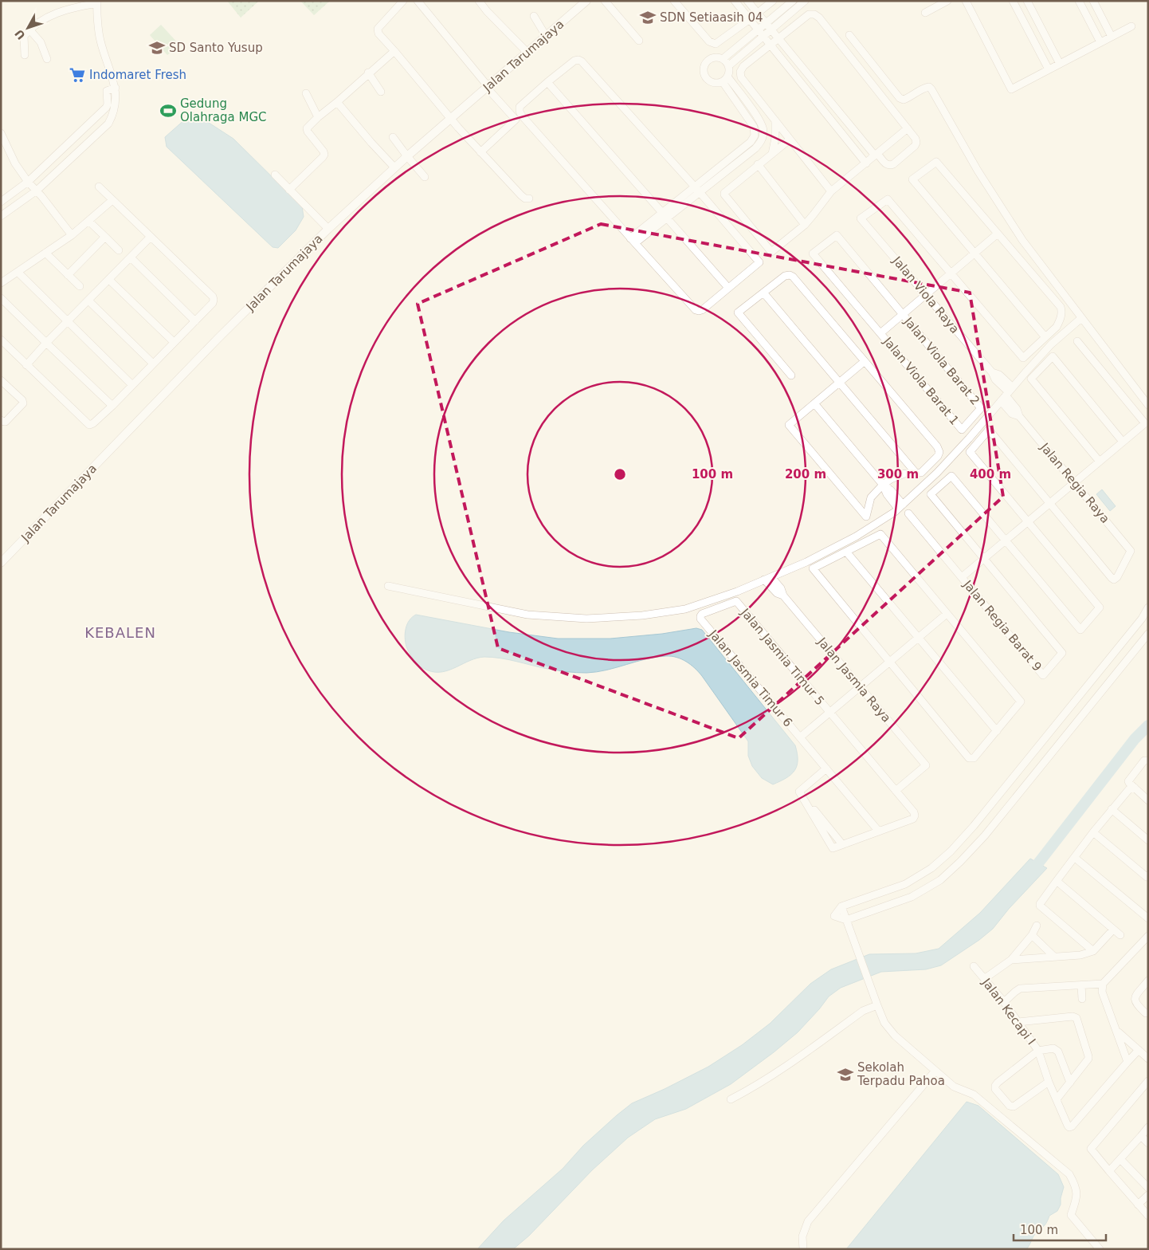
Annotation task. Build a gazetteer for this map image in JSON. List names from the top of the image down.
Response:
{
  "streets": {
    "street": [
      "Jalan Tarumajaya",
      "Jalan Viola Raya",
      "Jalan Viola Barat 2",
      "Jalan Viola Barat 1",
      "Jalan Regia Raya",
      "Jalan Regia Barat 9",
      "Jalan Jasmia Timur 5",
      "Jalan Jasmia Timur 6",
      "Jalan Jasmia Raya",
      "Jalan Kecapi I"
    ]
  },
  "crossings": [
    ["Jalan Viola Raya", "Jalan Regia Raya"],
    ["Jalan Viola Barat 2", "Jalan Viola Barat 1"],
    ["Jalan Jasmia Timur 5", "Jalan Jasmia Timur 6"],
    ["Jalan Jasmia Timur 5", "Jalan Jasmia Raya"]
  ],
  "districts": ["KEBALEN"],
  "places": {
    "school or university": ["SDN Setiaasih 04", "SD Santo Yusup", "Sekolah Terpadu Pahoa"],
    "supermarket": ["Indomaret Fresh"],
    "sports": ["Gedung Olahraga MGC"]
  },
  "scale_bar": "100 m",
  "north": "bottom left",
  "rings": [
    "100 m",
    "200 m",
    "300 m",
    "400 m"
  ]
}
